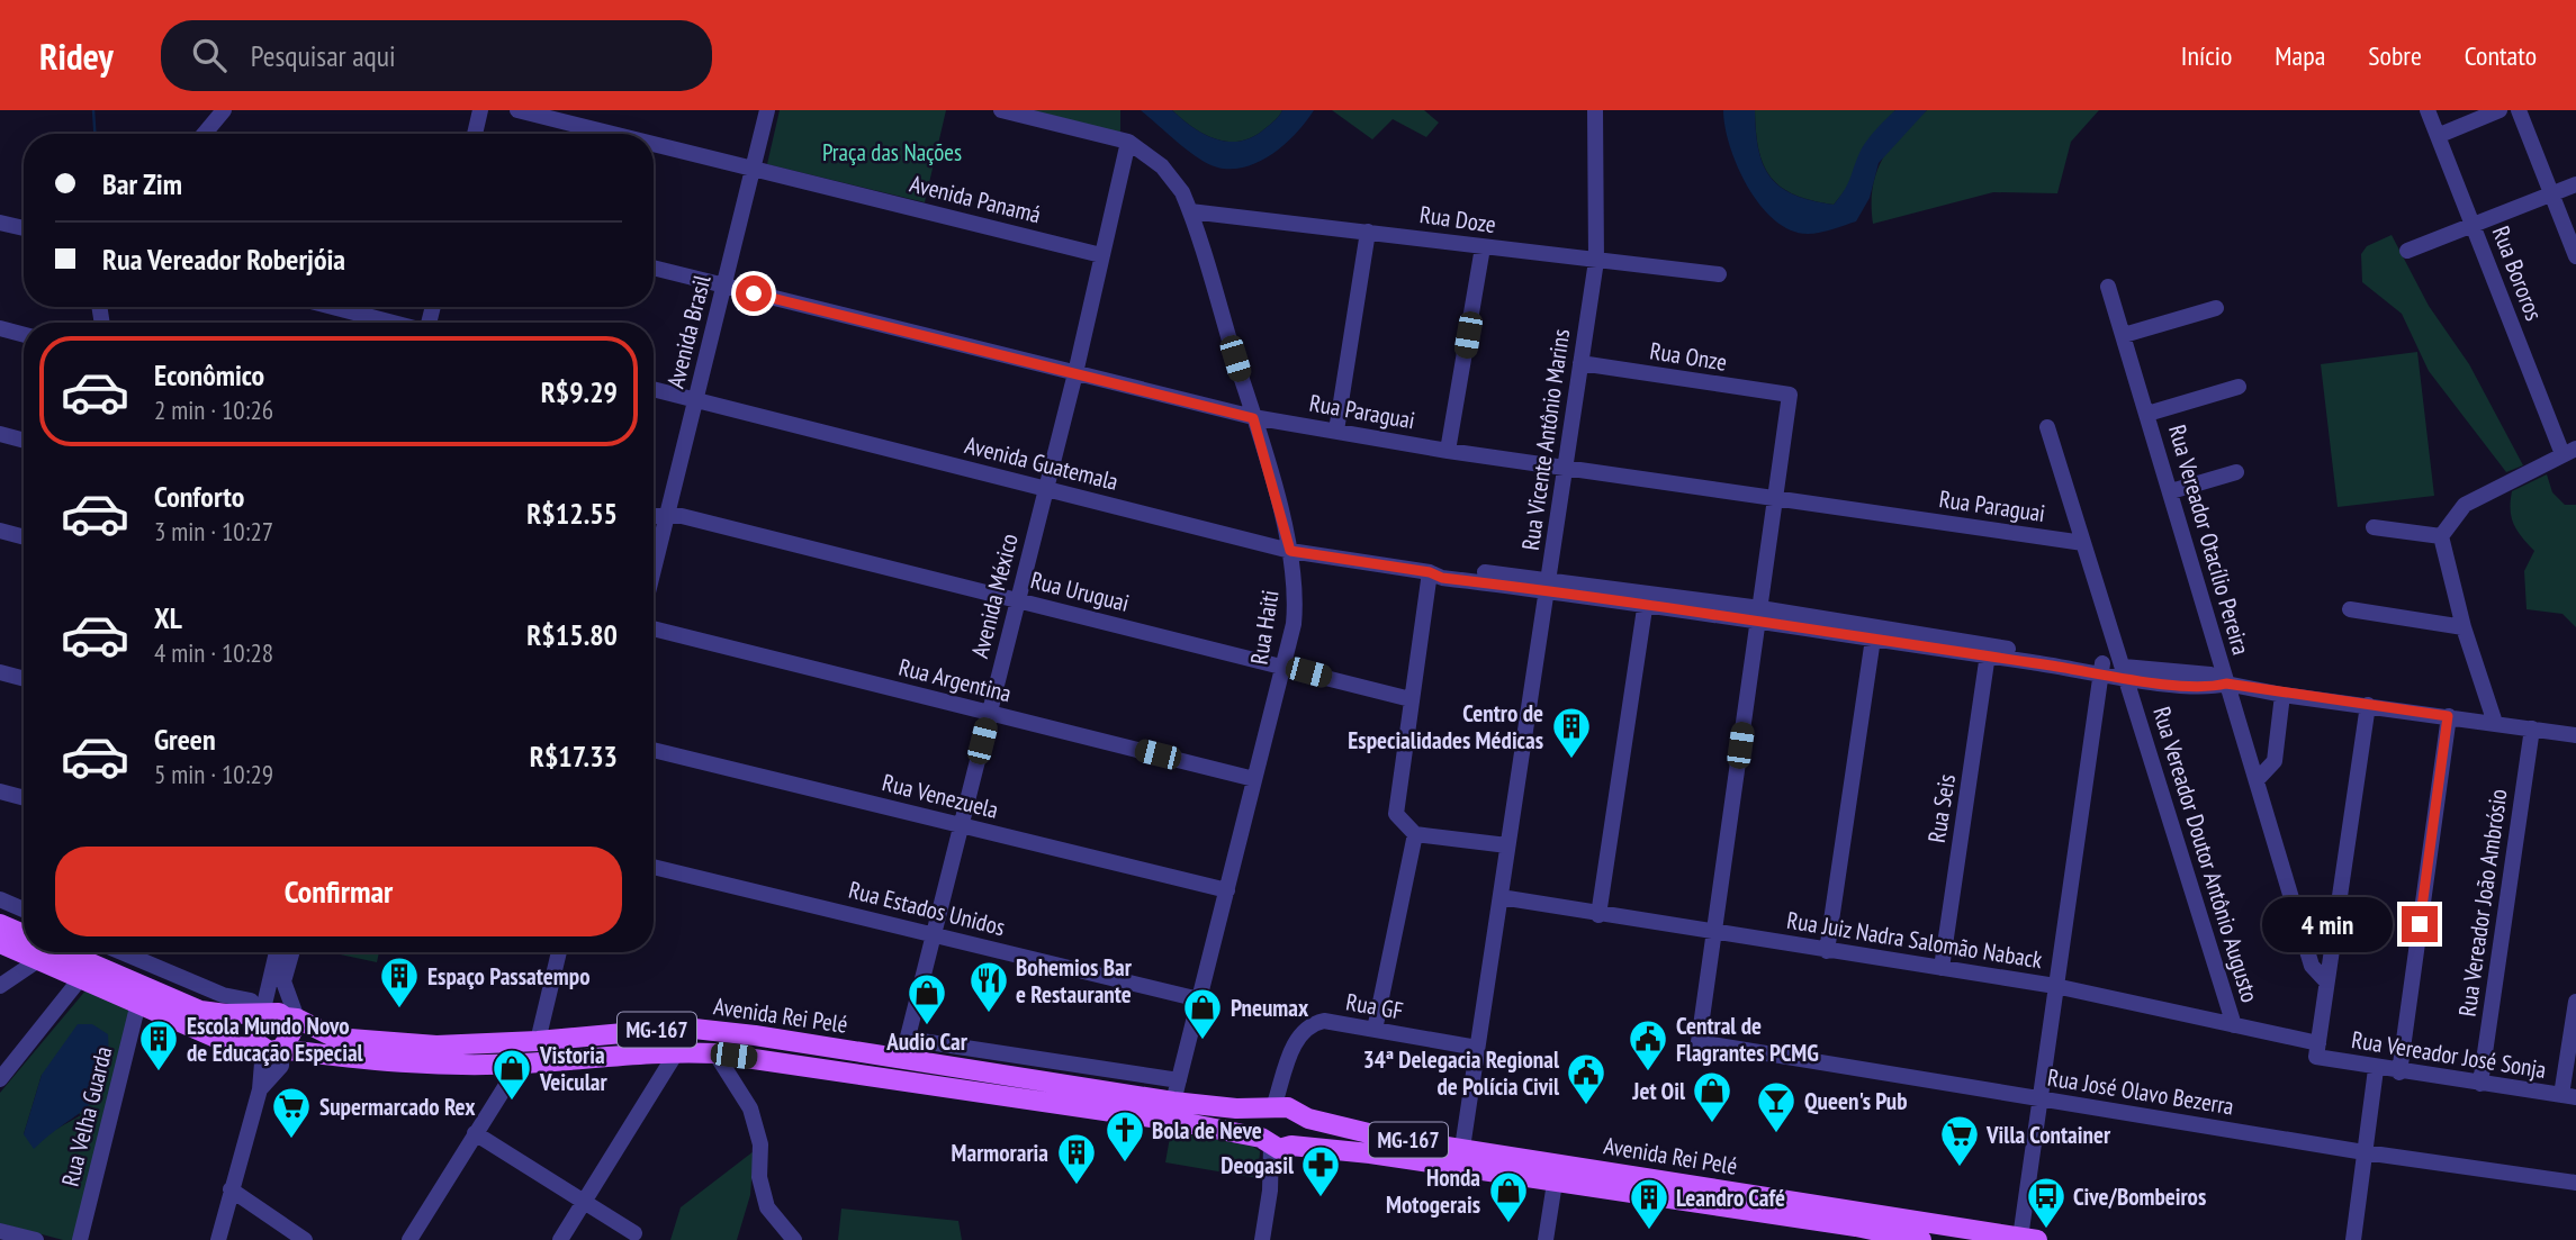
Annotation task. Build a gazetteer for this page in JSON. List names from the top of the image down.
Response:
{
  "streets": {
    "main road": ["Avenida Rei Pelé", "MG-167"],
    "street": [
      "Avenida Panamá",
      "Rua Doze",
      "Rua Bororos",
      "Avenida Brasil",
      "Rua Onze",
      "Rua Paraguai",
      "Rua Vicente Antônio Marins",
      "Avenida Guatemala",
      "Rua Vereador Otacílio Pereira",
      "Rua Uruguai",
      "Avenida México",
      "Rua Haiti",
      "Rua Argentina",
      "Rua Venezuela",
      "Rua Seis",
      "Rua Vereador Doutor Antônio Augusto",
      "Rua Vereador João Ambrósio",
      "Rua Estados Unidos",
      "Rua Juiz Nadra Salomão Naback",
      "Rua GF",
      "Rua Vereador José Sonja",
      "Rua José Olavo Bezerra",
      "Rua Velha Guarda"
    ]
  },
  "crossings": [
    ["Avenida Panamá", "Avenida Brasil"],
    ["Avenida Panamá", "Avenida México"],
    ["Rua Doze", "Rua Vicente Antônio Marins"],
    ["Rua Doze", "Rua Haiti"],
    ["Avenida Brasil", "Rua Paraguai"],
    ["Avenida Brasil", "Avenida Guatemala"],
    ["Avenida Brasil", "Rua Uruguai"],
    ["Rua Onze", "Rua Paraguai"],
    ["Rua Onze", "Rua Vicente Antônio Marins"],
    ["Rua Paraguai", "Rua Vicente Antônio Marins"],
    ["Rua Paraguai", "Avenida México"],
    ["Rua Paraguai", "Rua Haiti"],
    ["Rua Paraguai", "Rua Vereador Doutor Antônio Augusto"],
    ["Rua Vicente Antônio Marins", "Avenida Guatemala"],
    ["Rua Vicente Antônio Marins", "Rua Juiz Nadra Salomão Naback"],
    ["Rua Vicente Antônio Marins", "Rua GF"],
    ["Rua Vicente Antônio Marins", "Avenida Rei Pelé"],
    ["Avenida Guatemala", "Avenida México"],
    ["Avenida Guatemala", "Rua Haiti"],
    ["Rua Uruguai", "Avenida México"],
    ["Rua Uruguai", "Rua Haiti"],
    ["Avenida México", "Rua Haiti"],
    ["Avenida México", "Rua Argentina"],
    ["Avenida México", "Rua Venezuela"],
    ["Avenida México", "Rua Estados Unidos"],
    ["Avenida México", "Avenida Rei Pelé"],
    ["Rua Haiti", "Rua Argentina"],
    ["Rua Haiti", "Rua Venezuela"],
    ["Rua Haiti", "Rua Estados Unidos"],
    ["Rua Haiti", "Avenida Rei Pelé"],
    ["Rua Seis", "Rua Juiz Nadra Salomão Naback"],
    ["Rua Vereador Doutor Antônio Augusto", "Rua Juiz Nadra Salomão Naback"],
    ["Rua Vereador João Ambrósio", "Rua Vereador José Sonja"],
    ["Rua Juiz Nadra Salomão Naback", "Rua Vereador José Sonja"],
    ["Rua Juiz Nadra Salomão Naback", "Rua José Olavo Bezerra"],
    ["Rua GF", "Avenida Rei Pelé"],
    ["Avenida Rei Pelé", "Rua Velha Guarda"]
  ],
  "parks": ["Praça das Nações"],
  "places": {
    "building": [
      "Centro de Especialidades Médicas",
      "Espaço Passatempo",
      "Escola Mundo Novo de Educação Especial",
      "Marmoraria",
      "Leandro Café"
    ],
    "restaurant": ["Bohemios Bar e Restaurante"],
    "shop": [
      "Audio Car",
      "Pneumax",
      "Vistoria Veicular",
      "Jet Oil",
      "Honda Motogerais"
    ],
    "public building": ["Central de Flagrantes PCMG", "34ª Delegacia Regional de Polícia Civil"],
    "bar": ["Queen's Pub"],
    "supermarket": ["Supermarcado Rex", "Villa Container"],
    "church": ["Bola de Neve"],
    "pharmacy": ["Deogasil"],
    "bus stop": ["Cive/Bombeiros"]
  },
  "page": {
    "header": "Ridey",
    "search": "Pesquisar aqui",
    "nav": [
      "Início",
      "Mapa",
      "Sobre",
      "Contato"
    ],
    "banner": ["Bar Zim", "Rua Vereador Roberjóia"],
    "list": [
      {
        "name": "Econômico",
        "note": "2 min · 10:26",
        "value": "R$9.29"
      },
      {
        "name": "Conforto",
        "note": "3 min · 10:27",
        "value": "R$12.55"
      },
      {
        "name": "XL",
        "note": "4 min · 10:28",
        "value": "R$15.80"
      },
      {
        "name": "Green",
        "note": "5 min · 10:29",
        "value": "R$17.33"
      }
    ],
    "buttons": "Confirmar",
    "bubble": "4 min"
  }
}
